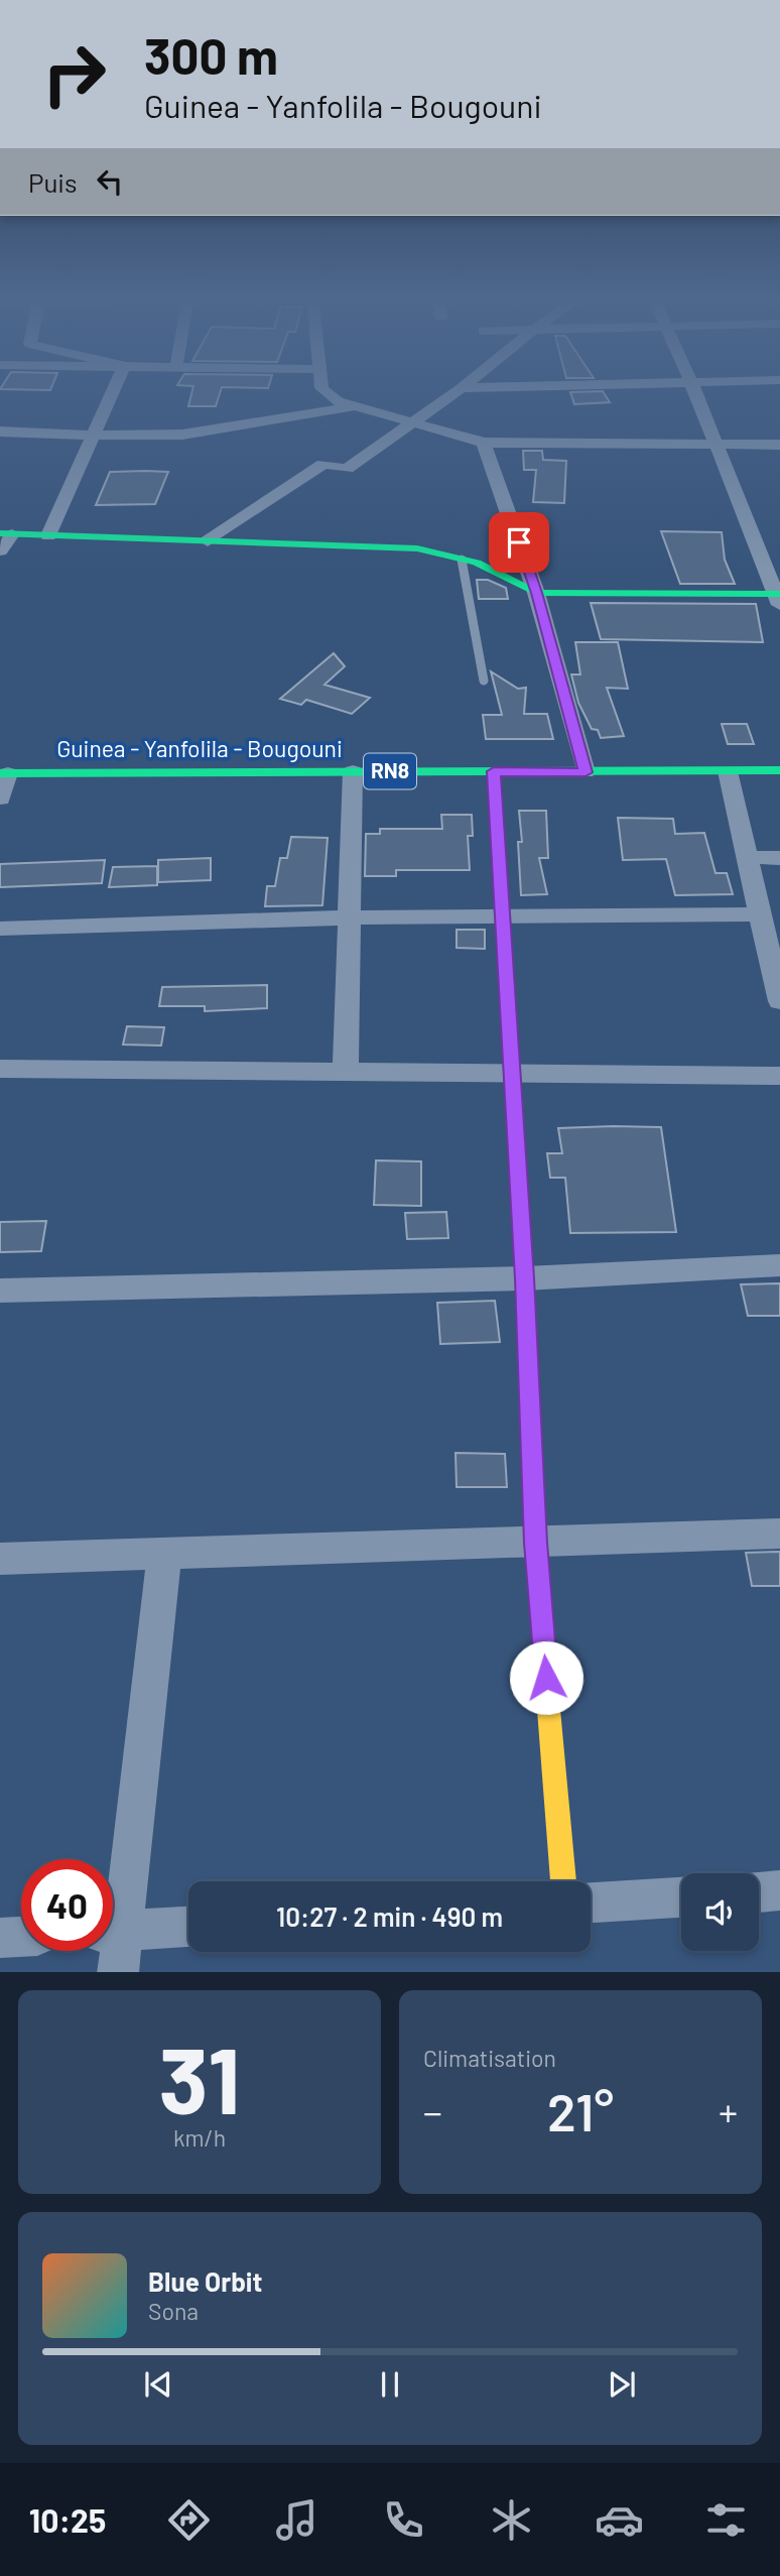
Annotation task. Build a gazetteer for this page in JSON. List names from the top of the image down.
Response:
{
  "streets": {
    "street": ["Guinea - Yanfolila - Bougouni", "RN8"]
  },
  "page": {
    "turn": ["300 m", "Guinea - Yanfolila - Bougouni"],
    "then": "Puis",
    "limit": "40",
    "trip": "10:27 · 2 min · 490 m",
    "tile": [
      ["31", "km/h"],
      "Climatisation"
    ],
    "heat": ["−", "21°", "+"],
    "song": ["Blue Orbit", "Sona"],
    "tabs": "10:25"
  }
}
